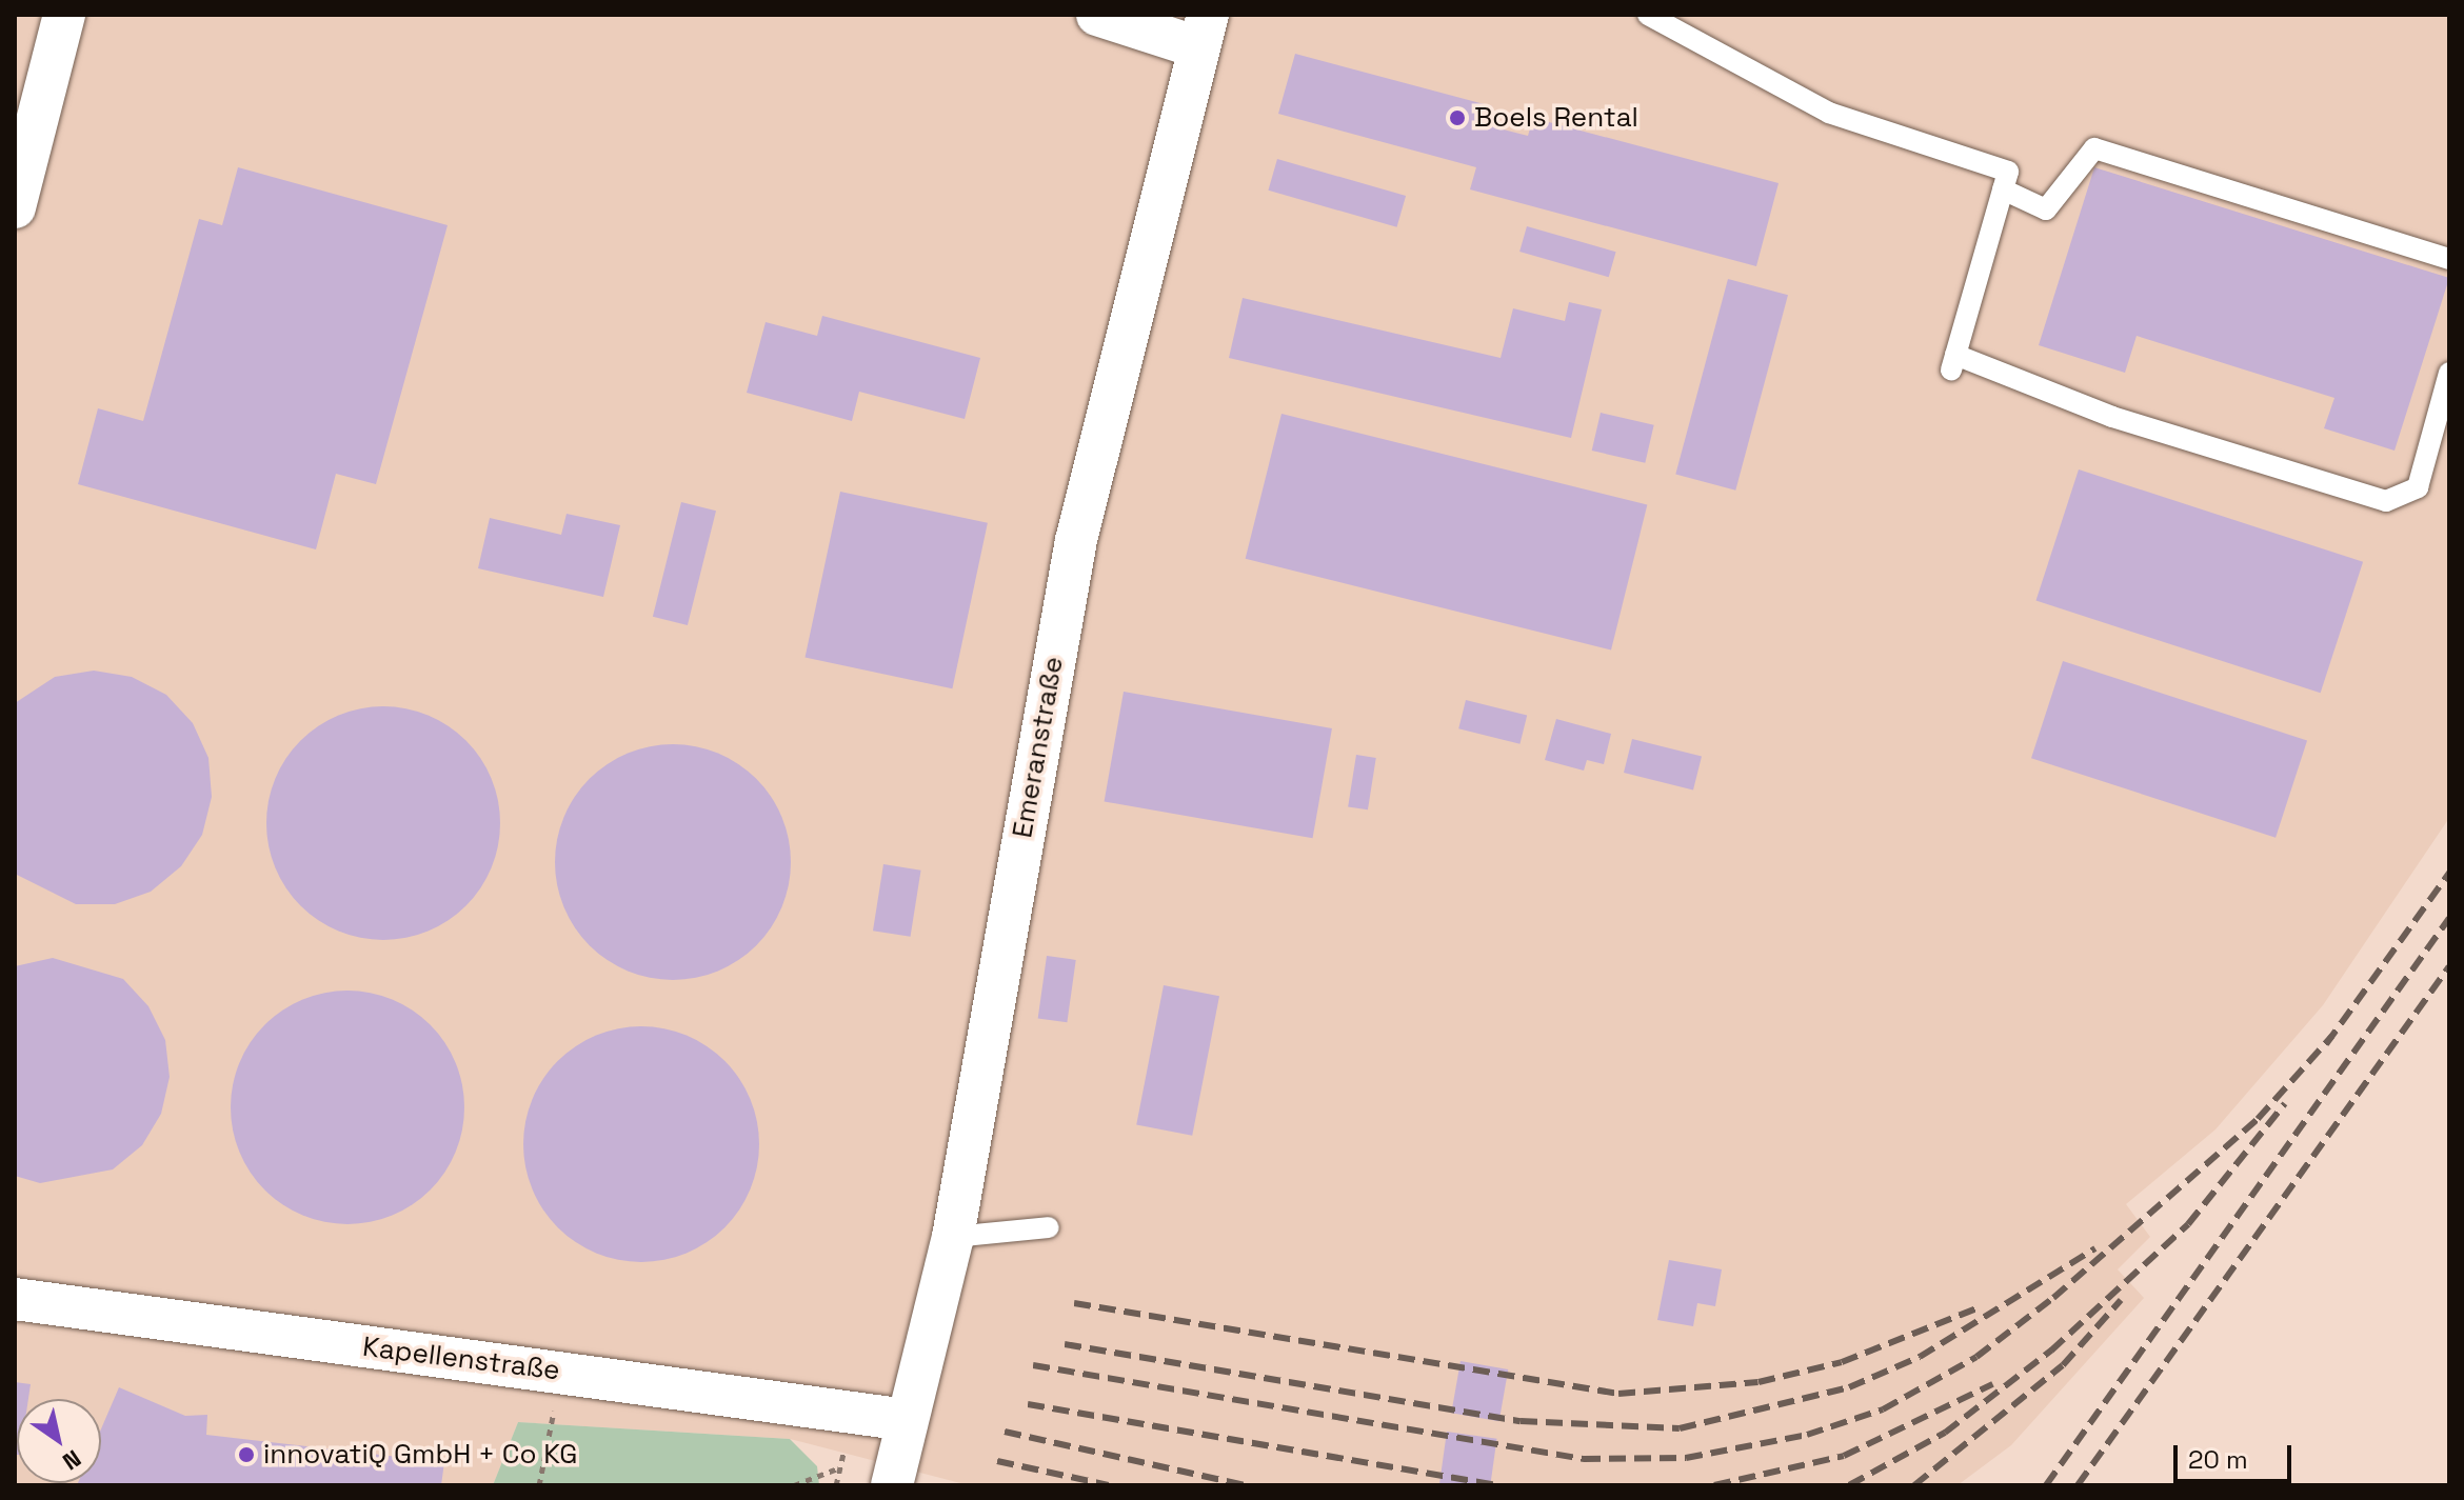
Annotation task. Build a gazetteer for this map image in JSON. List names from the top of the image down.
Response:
{
  "streets": {
    "street": ["Emeranstraße", "Kapellenstraße"]
  },
  "crossings": [
    ["Emeranstraße", "Kapellenstraße"]
  ],
  "places": ["Boels Rental", "innovatiQ GmbH + Co KG"],
  "scale_bar": "20 m",
  "north": "bottom right"
}
